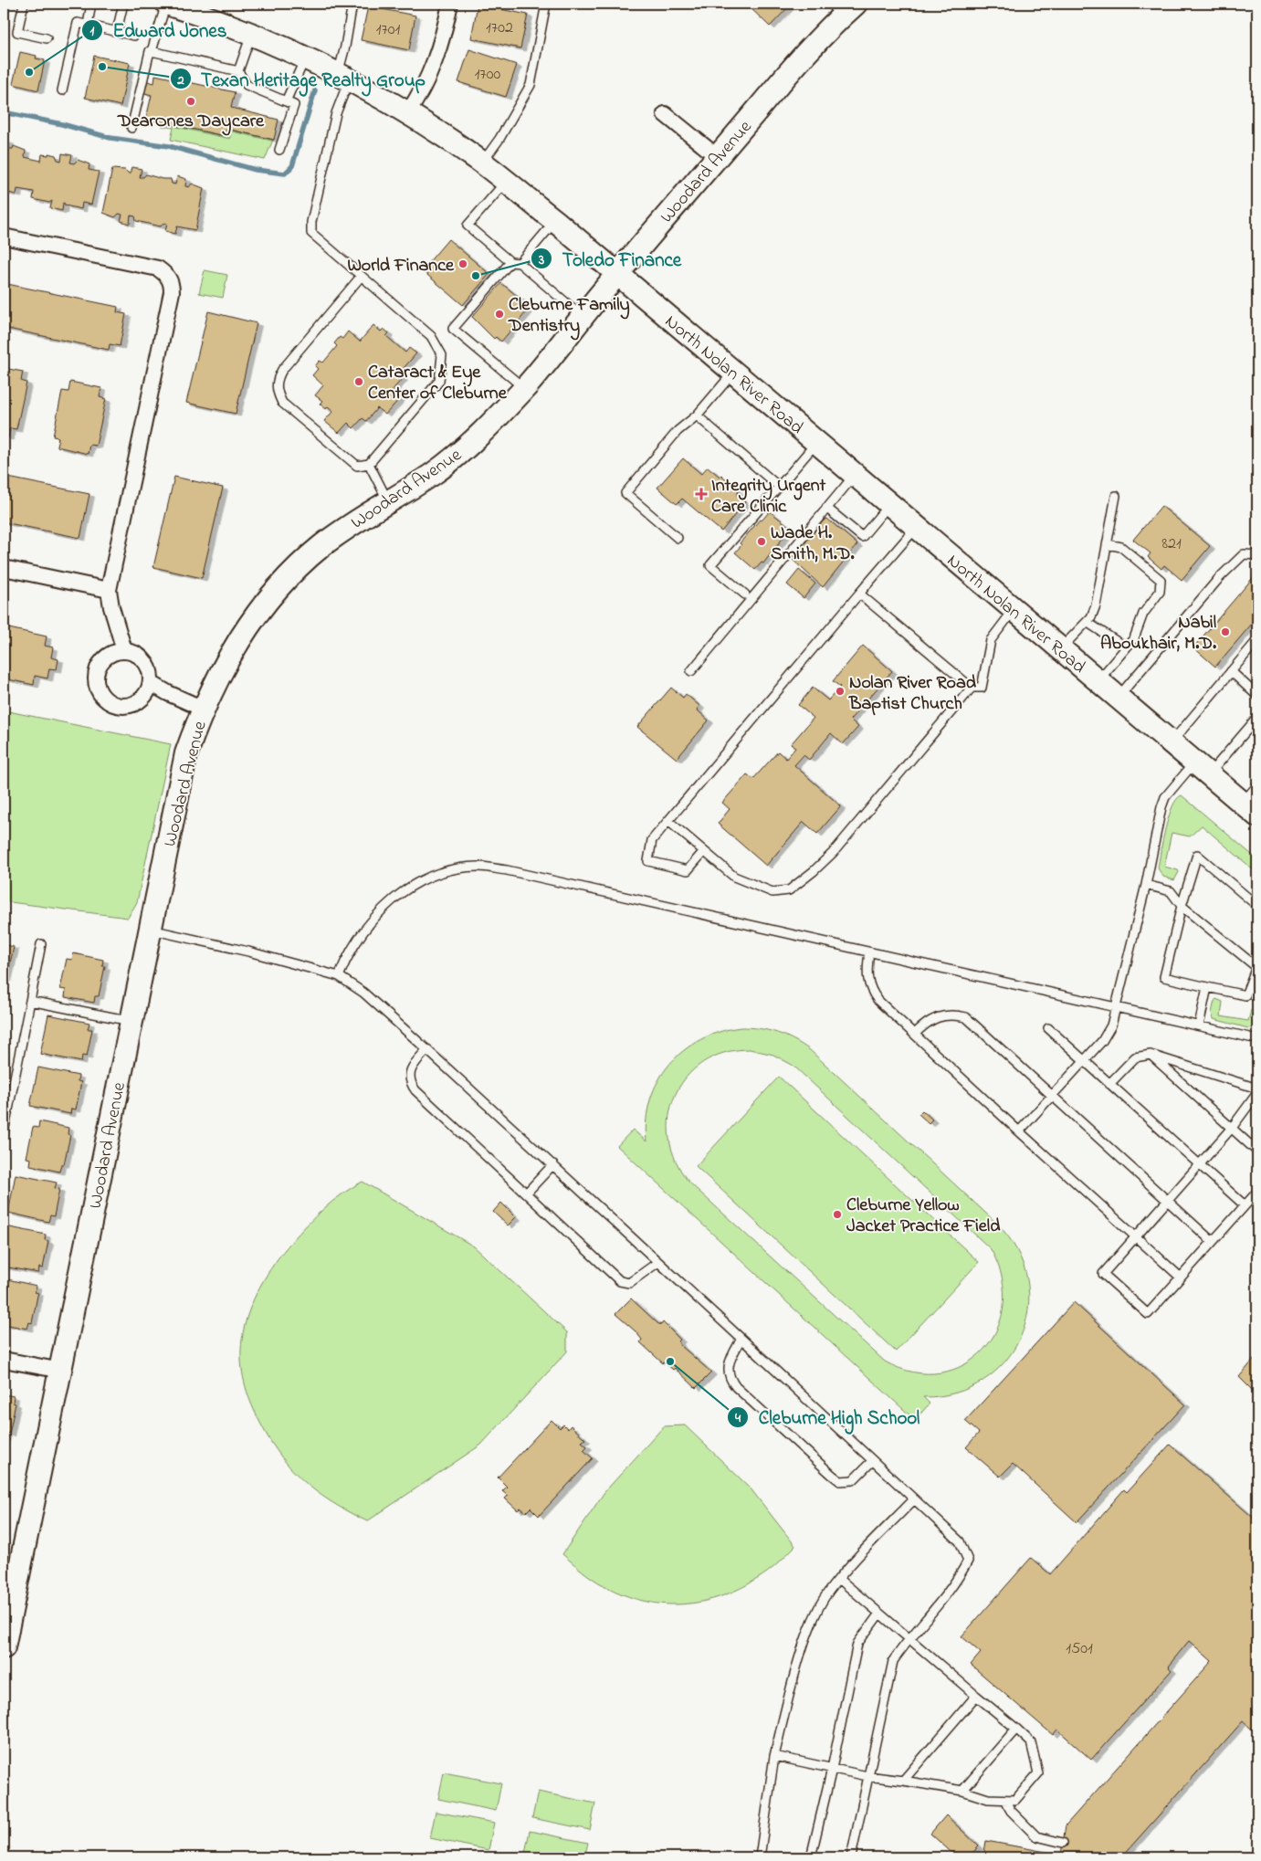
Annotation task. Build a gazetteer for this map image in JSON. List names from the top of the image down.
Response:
{
  "streets": {
    "street": ["Woodard Avenue", "North Nolan River Road"]
  },
  "crossings": [
    ["Woodard Avenue", "North Nolan River Road"]
  ],
  "places": {
    "other": [
      "Texan Heritage Realty Group",
      "Edward Jones",
      "DearOnes Daycare",
      "World Finance",
      "Toledo Finance",
      "Cleburne Family Dentistry",
      "Cataract & Eye Center of Cleburne",
      "Wade H. Smith, M.D.",
      "Nabil Aboukhair, M.D.",
      "Nolan River Road Baptist Church",
      "Cleburne Yellow Jacket Practice Field",
      "Cleburne High School"
    ],
    "health": ["Integrity Urgent Care Clinic"]
  },
  "house_numbers": [
    "1702",
    "1701",
    "1700",
    "821",
    "1501"
  ]
}
